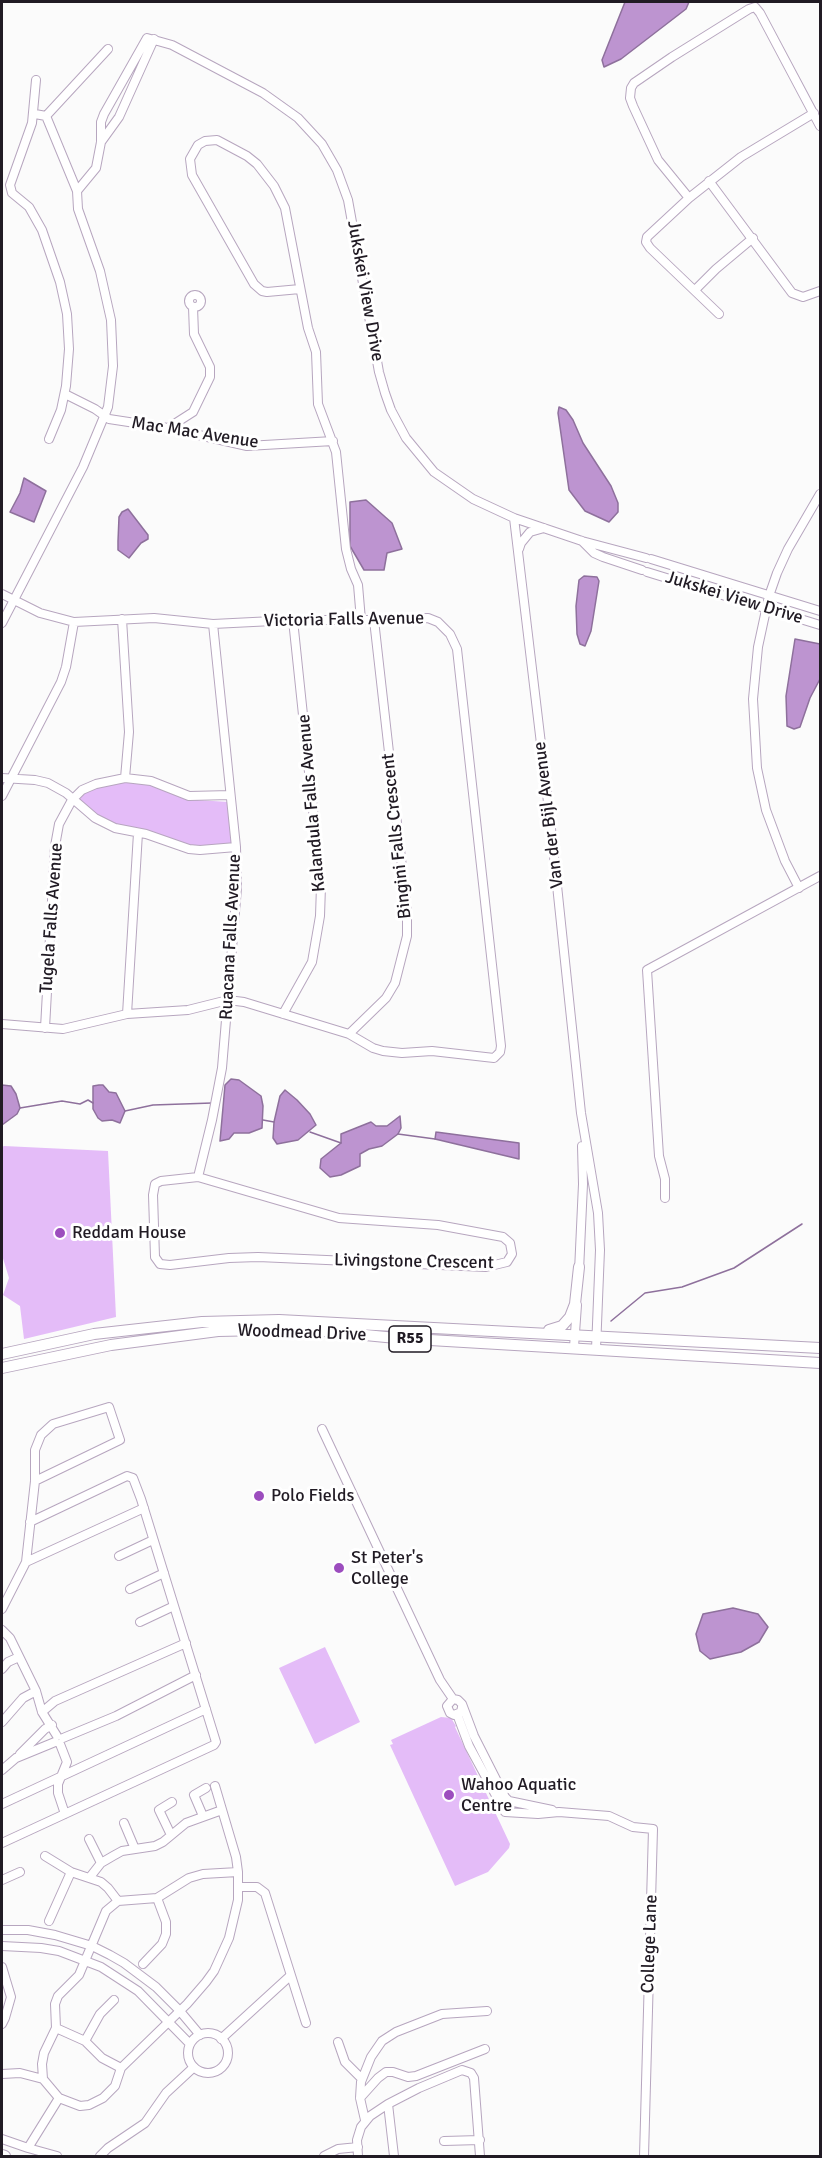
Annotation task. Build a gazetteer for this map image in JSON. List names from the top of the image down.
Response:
{
  "streets": {
    "main road": ["Woodmead Drive", "R55"],
    "street": [
      "Jukskei View Drive",
      "Mac Mac Avenue",
      "Victoria Falls Avenue",
      "Kalandula Falls Avenue",
      "Van der Bijl Avenue",
      "Bingini Falls Crescent",
      "Tugela Falls Avenue",
      "Ruacana Falls Avenue",
      "Livingstone Crescent",
      "College Lane"
    ]
  },
  "crossings": [
    ["Jukskei View Drive", "Van der Bijl Avenue"],
    ["Victoria Falls Avenue", "Kalandula Falls Avenue"],
    ["Victoria Falls Avenue", "Bingini Falls Crescent"],
    ["Victoria Falls Avenue", "Ruacana Falls Avenue"],
    ["Van der Bijl Avenue", "Woodmead Drive"],
    ["Ruacana Falls Avenue", "Livingstone Crescent"]
  ],
  "places": [
    "Reddam House",
    "Polo Fields",
    "St Peter's College",
    "Wahoo Aquatic Centre"
  ]
}
